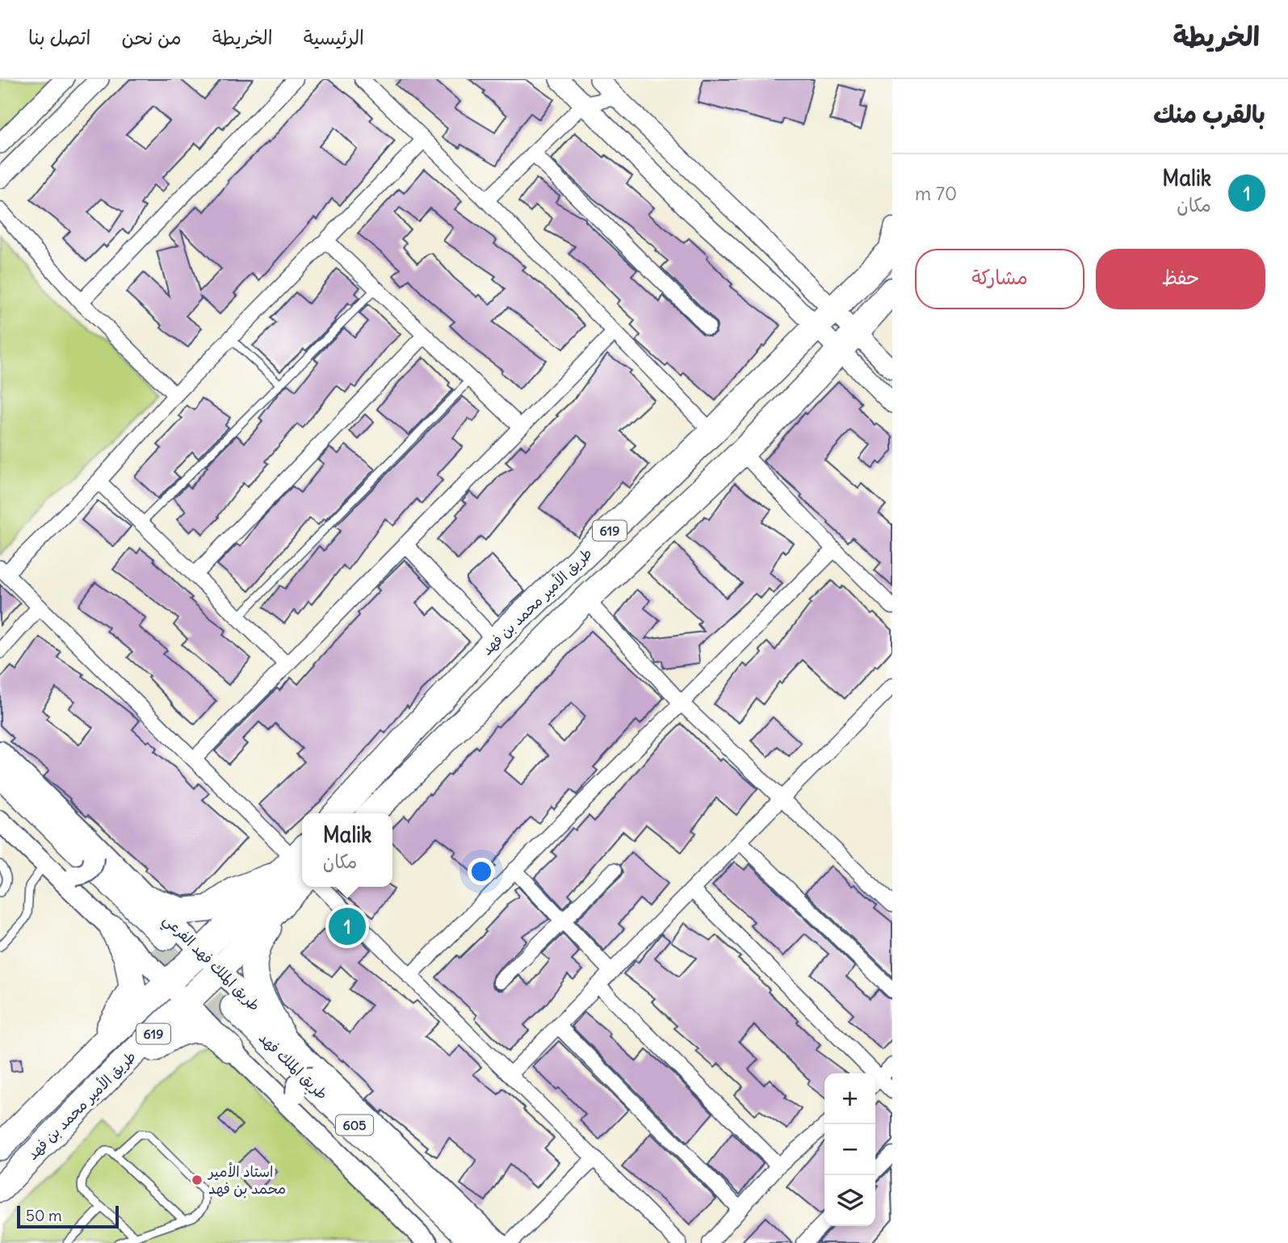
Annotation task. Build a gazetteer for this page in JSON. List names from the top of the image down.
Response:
{
  "streets": {
    "highway": [
      "619",
      "طريق الأمير محمد بن فهد",
      "طريق الملك فهد",
      "605"
    ],
    "main road": ["طريق الملك فهد الفرعي"]
  },
  "crossings": [
    ["طريق الأمير محمد بن فهد", "طريق الملك فهد الفرعي"]
  ],
  "places": ["استاد الأمير محمد بن فهد"],
  "scale_bar": "50 m",
  "page": {
    "header": "الخريطة",
    "nav": [
      "الرئيسية",
      "الخريطة",
      "من نحن",
      "اتصل بنا"
    ],
    "heading": "بالقرب منك",
    "list": [
      {
        "mark": "1",
        "name": "Malik",
        "note": "مكان",
        "value": "70 m"
      }
    ],
    "buttons": ["حفظ", "مشاركة"],
    "popup": ["Malik", "مكان"],
    "pins": "1",
    "map_buttons": ["+", "−"],
    "scale": "50 m"
  }
}
